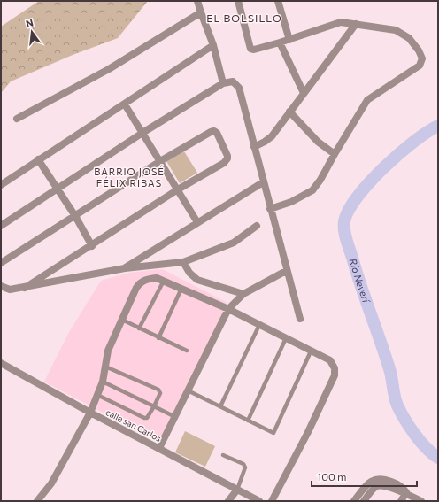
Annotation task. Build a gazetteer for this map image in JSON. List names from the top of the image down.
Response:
{
  "streets": {
    "street": ["calle san Carlos"]
  },
  "districts": ["EL BOLSILLO", "BARRIO JOSÉ FÉLIX RIBAS"],
  "water": ["Río Neverí"],
  "scale_bar": "100 m",
  "north": "top"
}
